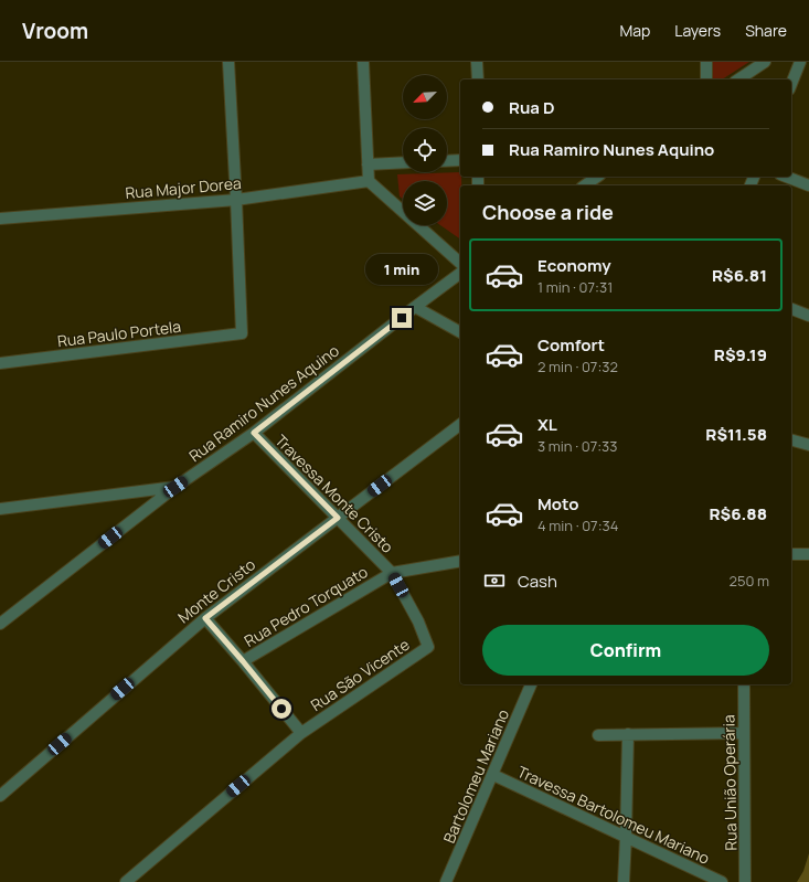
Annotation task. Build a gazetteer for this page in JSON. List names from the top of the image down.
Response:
{
  "streets": {
    "street": [
      "Rua Major Dorea",
      "Rua Paulo Portela",
      "Rua Ramiro Nunes Aquino",
      "Travessa Monte Cristo",
      "Monte Cristo",
      "Rua Pedro Torquato",
      "Rua São Vicente",
      "Bartolomeu Mariano",
      "Rua União Operária",
      "Travessa Bartolomeu Mariano"
    ]
  },
  "crossings": [
    ["Rua Major Dorea", "Rua Paulo Portela"],
    ["Rua Ramiro Nunes Aquino", "Travessa Monte Cristo"],
    ["Travessa Monte Cristo", "Monte Cristo"],
    ["Travessa Monte Cristo", "Rua Pedro Torquato"],
    ["Travessa Monte Cristo", "Rua São Vicente"],
    ["Bartolomeu Mariano", "Travessa Bartolomeu Mariano"]
  ],
  "north": "bottom left",
  "page": {
    "header": "Vroom",
    "nav": ["Map", "Layers", "Share"],
    "banner": ["Rua D", "Rua Ramiro Nunes Aquino"],
    "heading": "Choose a ride",
    "list": [
      {
        "name": "Economy",
        "note": "1 min · 07:31",
        "value": "R$6.81"
      },
      {
        "name": "Comfort",
        "note": "2 min · 07:32",
        "value": "R$9.19"
      },
      {
        "name": "XL",
        "note": "3 min · 07:33",
        "value": "R$11.58"
      },
      {
        "name": "Moto",
        "note": "4 min · 07:34",
        "value": "R$6.88"
      }
    ],
    "bubble": "1 min",
    "pay": ["Cash", "250 m"],
    "buttons": "Confirm"
  }
}
